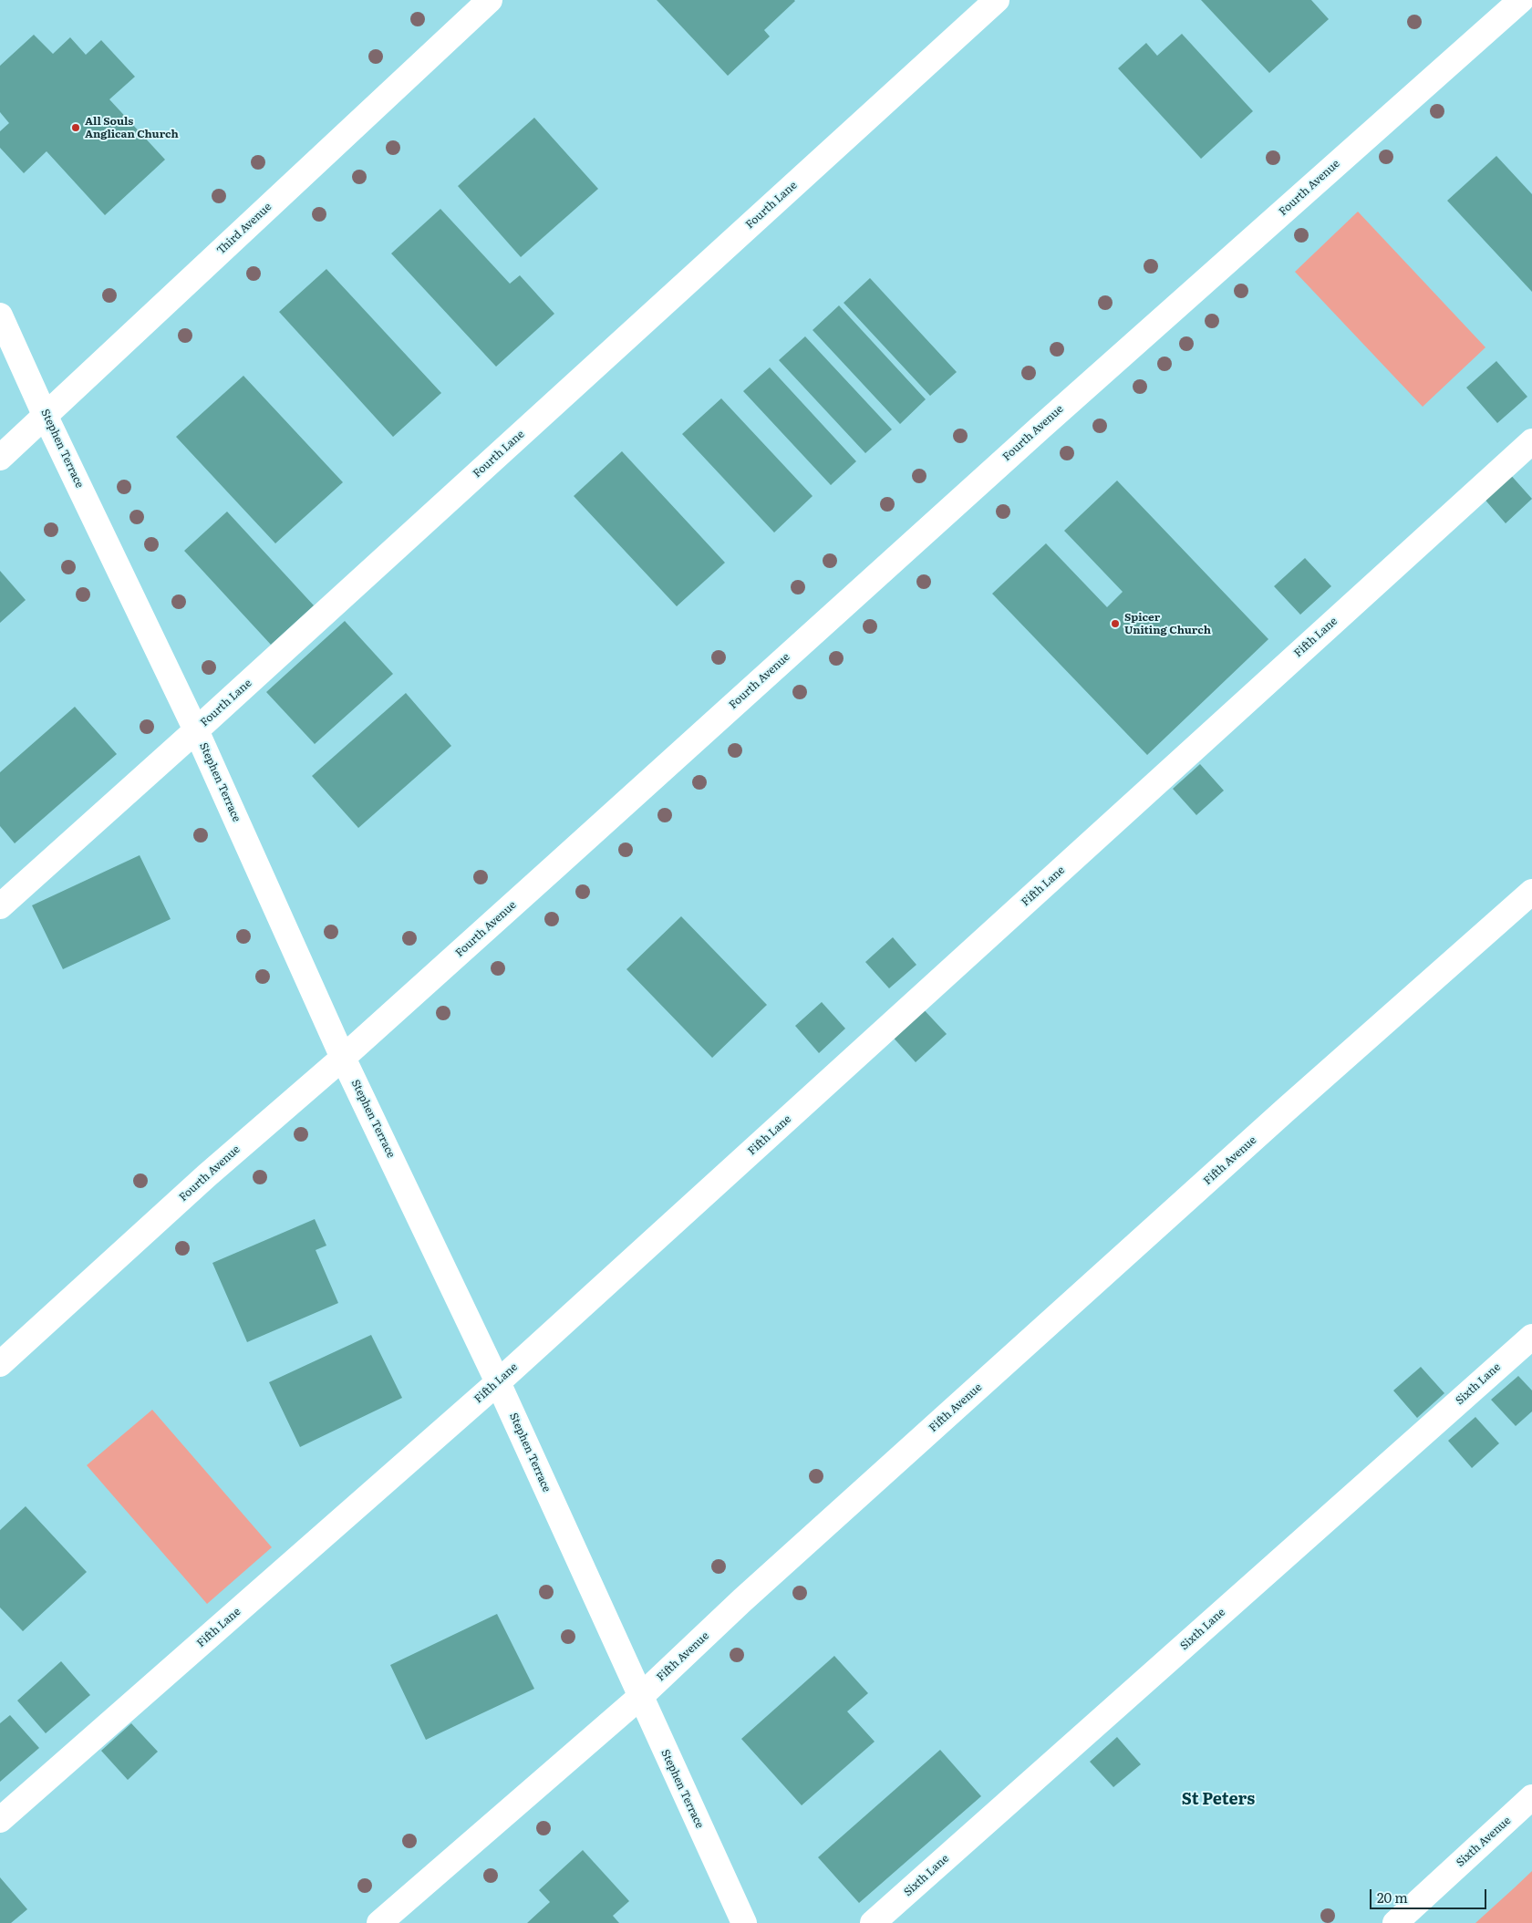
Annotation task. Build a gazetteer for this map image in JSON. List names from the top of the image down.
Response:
{
  "streets": {
    "street": [
      "Fourth Avenue",
      "Fourth Lane",
      "Third Avenue",
      "Stephen Terrace",
      "Fifth Lane",
      "Fifth Avenue",
      "Sixth Lane",
      "Sixth Avenue"
    ]
  },
  "crossings": [
    ["Fourth Avenue", "Stephen Terrace"],
    ["Fourth Lane", "Stephen Terrace"],
    ["Third Avenue", "Stephen Terrace"],
    ["Stephen Terrace", "Fifth Lane"],
    ["Stephen Terrace", "Fifth Avenue"]
  ],
  "districts": ["St Peters"],
  "places": ["All Souls Anglican Church", "Spicer Uniting Church"],
  "scale_bar": "20 m"
}
